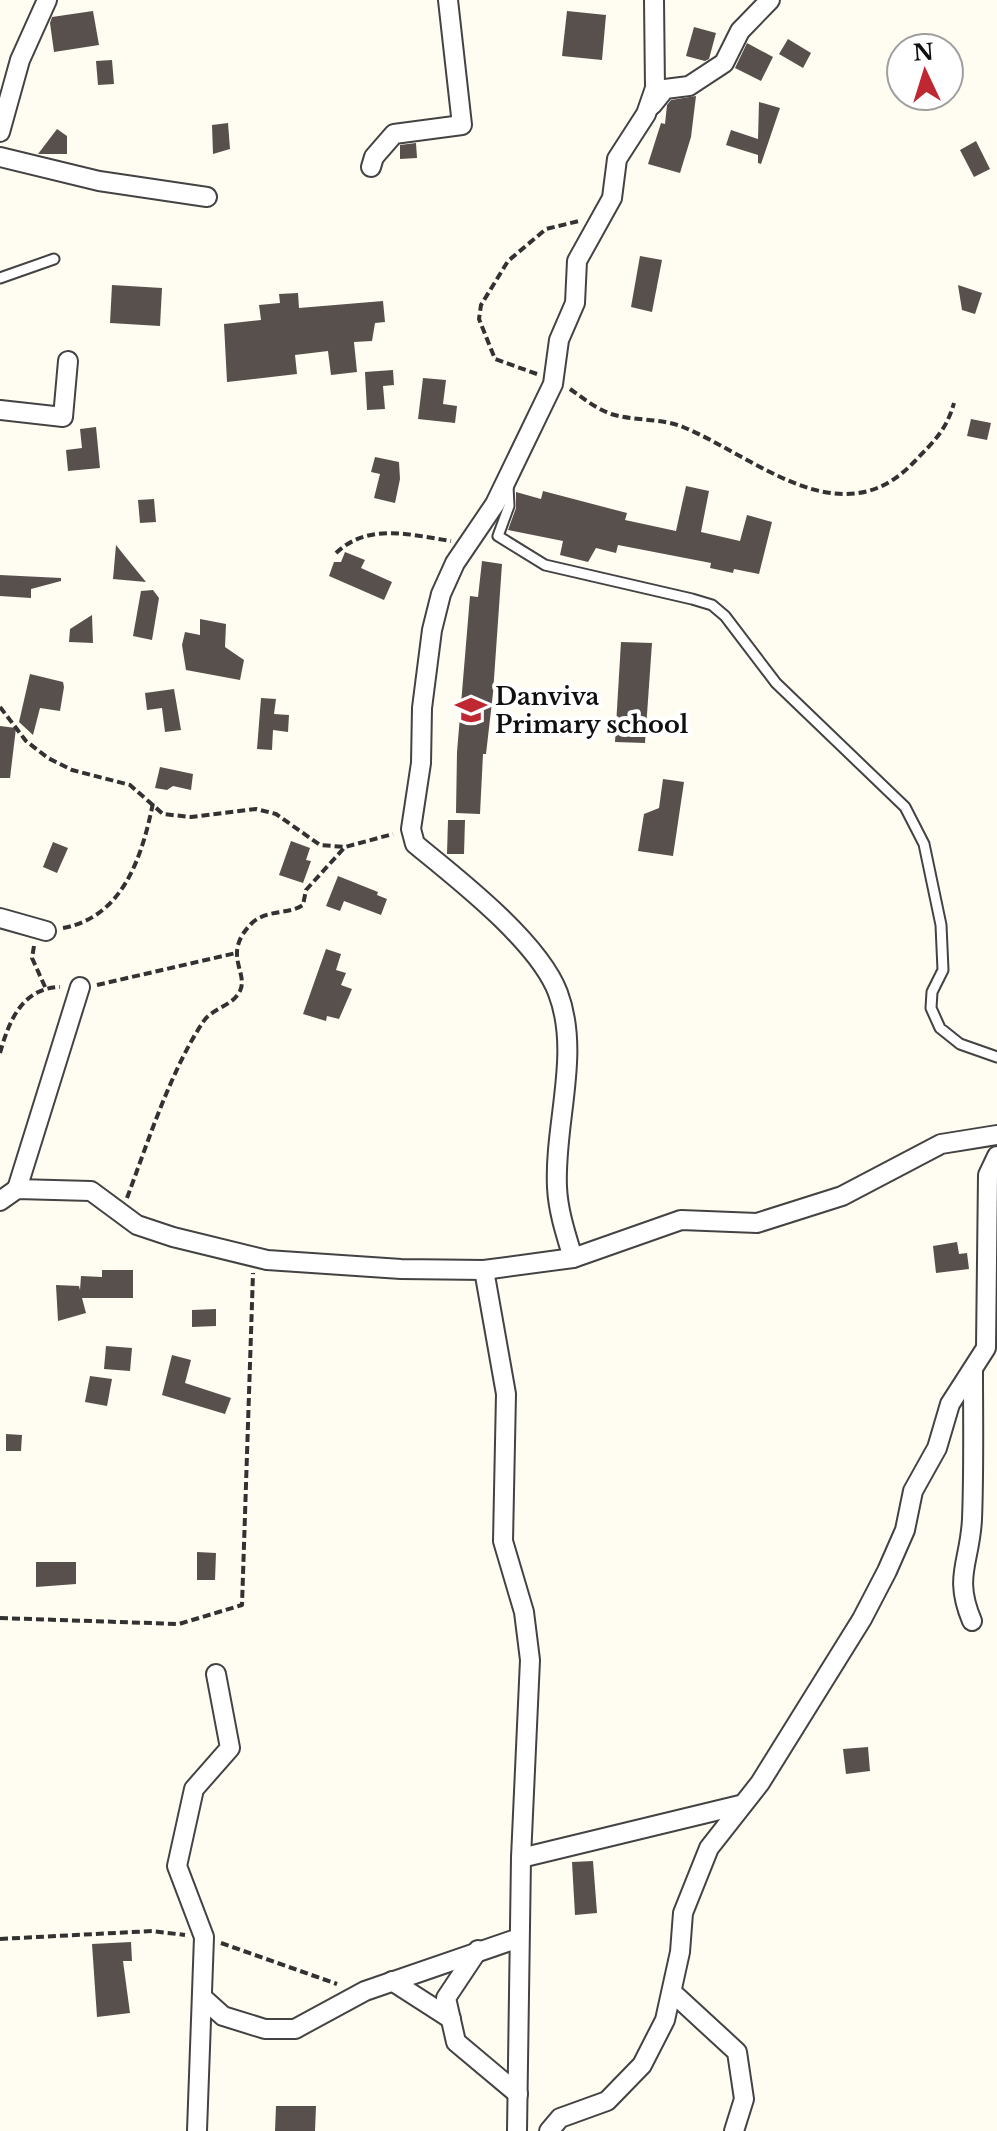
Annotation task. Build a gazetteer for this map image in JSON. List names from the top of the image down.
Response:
{
  "places": {
    "school or university": ["Danviva Primary school"]
  },
  "north": "top"
}
